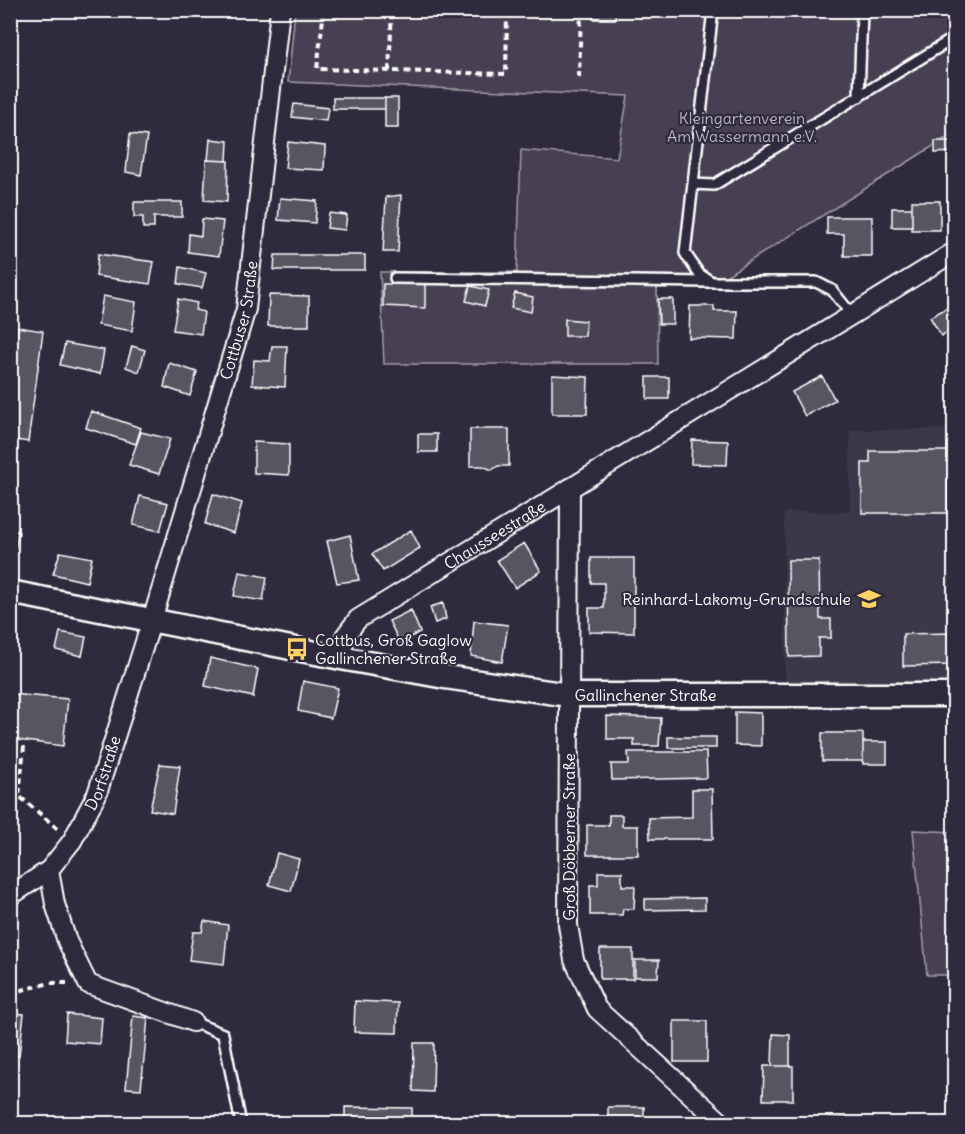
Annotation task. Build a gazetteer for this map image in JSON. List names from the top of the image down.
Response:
{
  "streets": {
    "street": [
      "Cottbuser Straße",
      "Chausseestraße",
      "Gallinchener Straße",
      "Dorfstraße",
      "Groß Döbberner Straße"
    ]
  },
  "crossings": [
    ["Cottbuser Straße", "Dorfstraße"],
    ["Chausseestraße", "Gallinchener Straße"],
    ["Chausseestraße", "Groß Döbberner Straße"],
    ["Gallinchener Straße", "Groß Döbberner Straße"]
  ],
  "parks": ["Kleingartenverein Am Wassermann e.V."],
  "places": {
    "school or university": ["Reinhard-Lakomy-Grundschule"],
    "bus stop": ["Cottbus, Groß Gaglow Gallinchener Straße"]
  }
}
